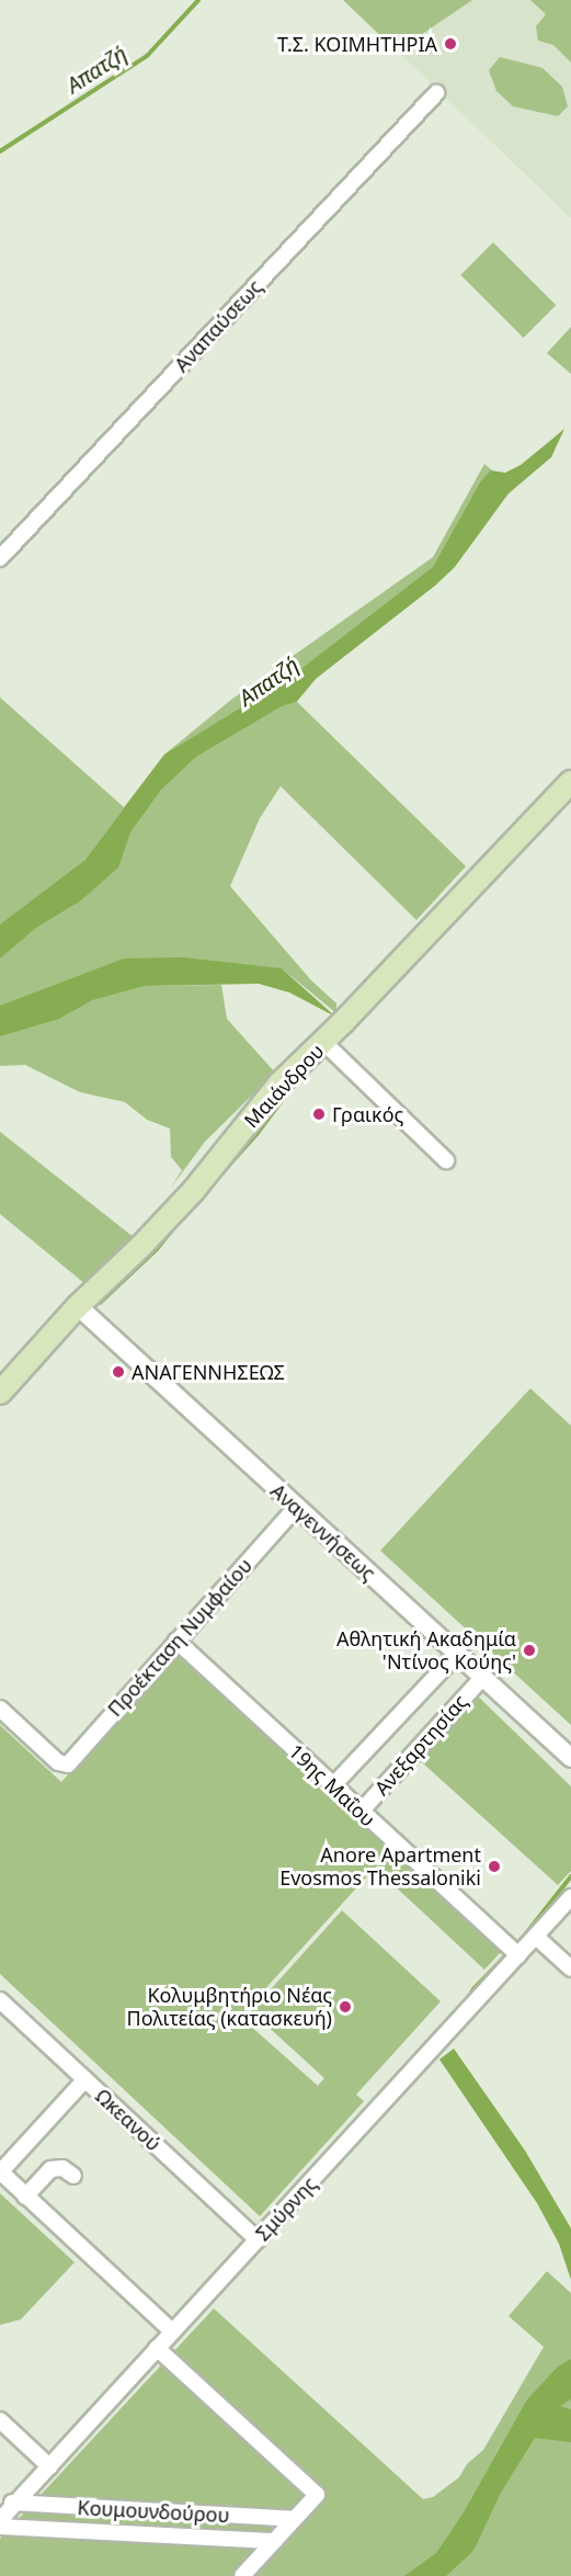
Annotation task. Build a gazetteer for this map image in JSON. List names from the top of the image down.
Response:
{
  "streets": {
    "main road": ["Μαιάνδρου"],
    "street": [
      "Αναπαύσεως",
      "Αναγεννήσεως",
      "Προέκταση Νυμφαίου",
      "Ανεξαρτησίας",
      "19ης Μαΐου",
      "Ωκεανού",
      "Σμύρνης",
      "Κουμουνδούρου"
    ]
  },
  "crossings": [
    ["Μαιάνδρου", "Αναγεννήσεως"],
    ["Αναγεννήσεως", "Προέκταση Νυμφαίου"],
    ["Αναγεννήσεως", "Ανεξαρτησίας"],
    ["Προέκταση Νυμφαίου", "19ης Μαΐου"],
    ["Ανεξαρτησίας", "19ης Μαΐου"],
    ["19ης Μαΐου", "Σμύρνης"],
    ["Ωκεανού", "Σμύρνης"],
    ["Σμύρνης", "Κουμουνδούρου"]
  ],
  "water": ["Απατζή"],
  "places": [
    "Τ.Σ. ΚΟΙΜΗΤΗΡΙΑ",
    "Γραικός",
    "ΑΝΑΓΕΝΝΗΣΕΩΣ",
    "Αθλητική Ακαδημία 'Ντίνος Κούης'",
    "Anore Apartment Evosmos Thessaloniki",
    "Κολυμβητήριο Νέας Πολιτείας (κατασκευή)"
  ]
}
